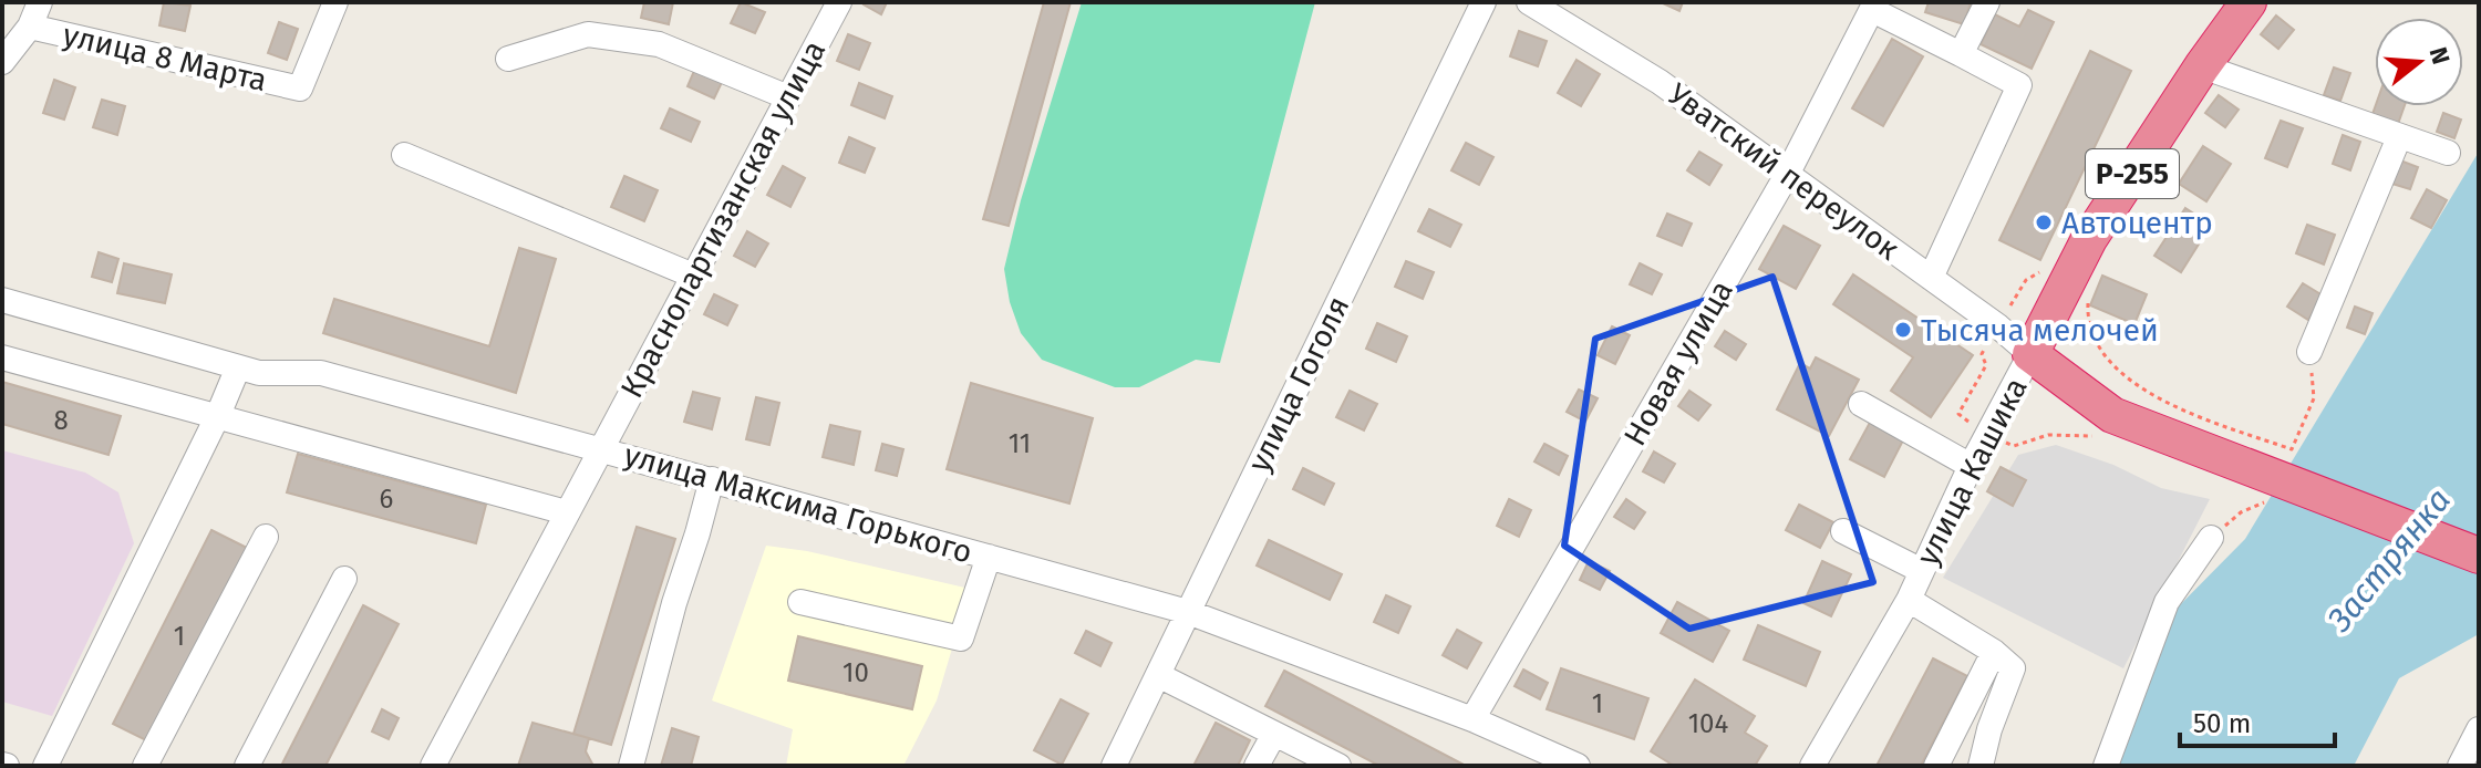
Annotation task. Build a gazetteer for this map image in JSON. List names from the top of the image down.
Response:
{
  "streets": {
    "highway": ["Р-255", "улица Кашика"],
    "street": [
      "улица 8 Марта",
      "Уватский переулок",
      "Краснопартизанская улица",
      "Новая улица",
      "улица Гоголя",
      "улица Максима Горького"
    ]
  },
  "crossings": [
    ["Уватский переулок", "Новая улица"],
    ["Уватский переулок", "улица Кашика"],
    ["Краснопартизанская улица", "улица Максима Горького"],
    ["Новая улица", "улица Максима Горького"],
    ["улица Гоголя", "улица Максима Горького"]
  ],
  "water": ["Застрянка"],
  "places": ["Автоцентр", "Тысяча мелочей"],
  "house_numbers": [
    "8",
    "11",
    "6",
    "1",
    "10",
    "1",
    "104"
  ],
  "scale_bar": "50 m",
  "north": "right"
}
